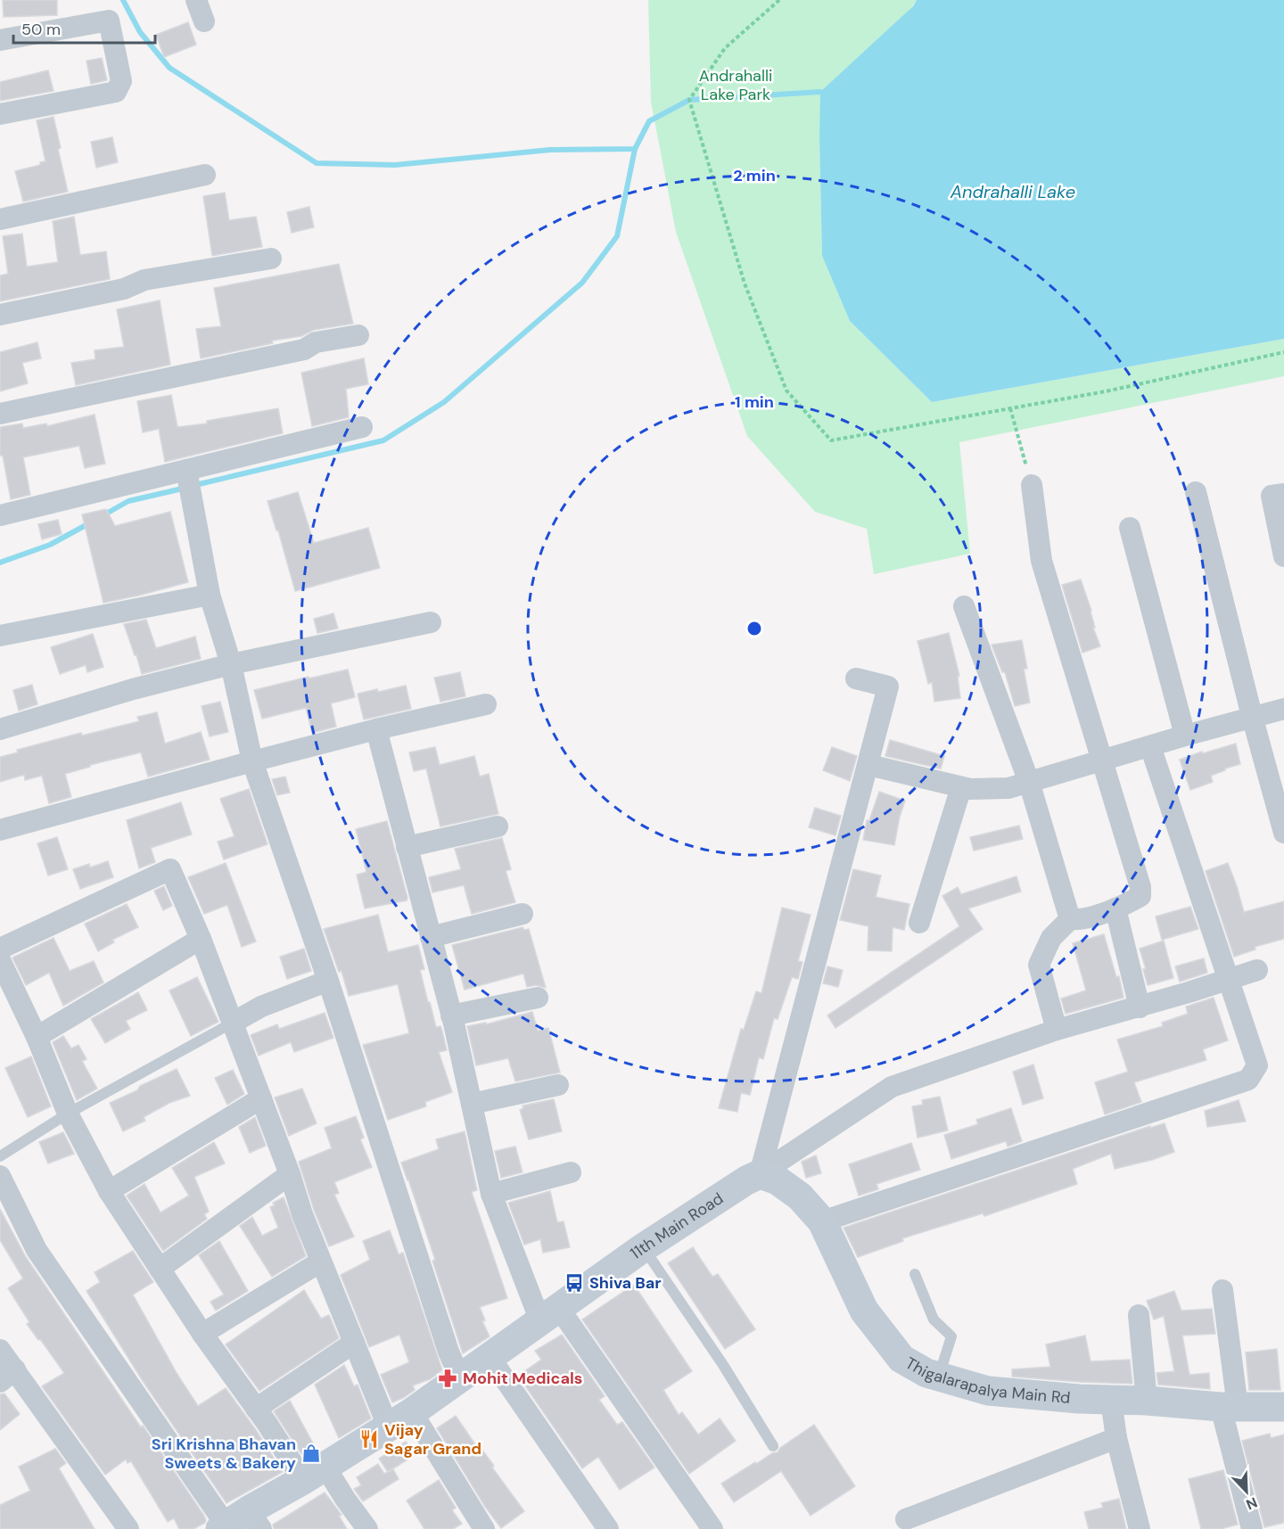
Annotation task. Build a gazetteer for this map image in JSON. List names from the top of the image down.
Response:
{
  "streets": {
    "street": ["11th Main Road", "Thigalarapalya Main Rd"]
  },
  "crossings": [
    ["11th Main Road", "Thigalarapalya Main Rd"]
  ],
  "water": ["Andrahalli Lake"],
  "parks": ["Andrahalli Lake Park"],
  "places": {
    "bus stop": ["Shiva Bar"],
    "pharmacy": ["Mohit Medicals"],
    "restaurant": ["Vijay Sagar Grand"],
    "shop": ["Sri Krishna Bhavan Sweets & Bakery"]
  },
  "scale_bar": "50 m",
  "north": "bottom right",
  "rings": ["2 min", "1 min"]
}
